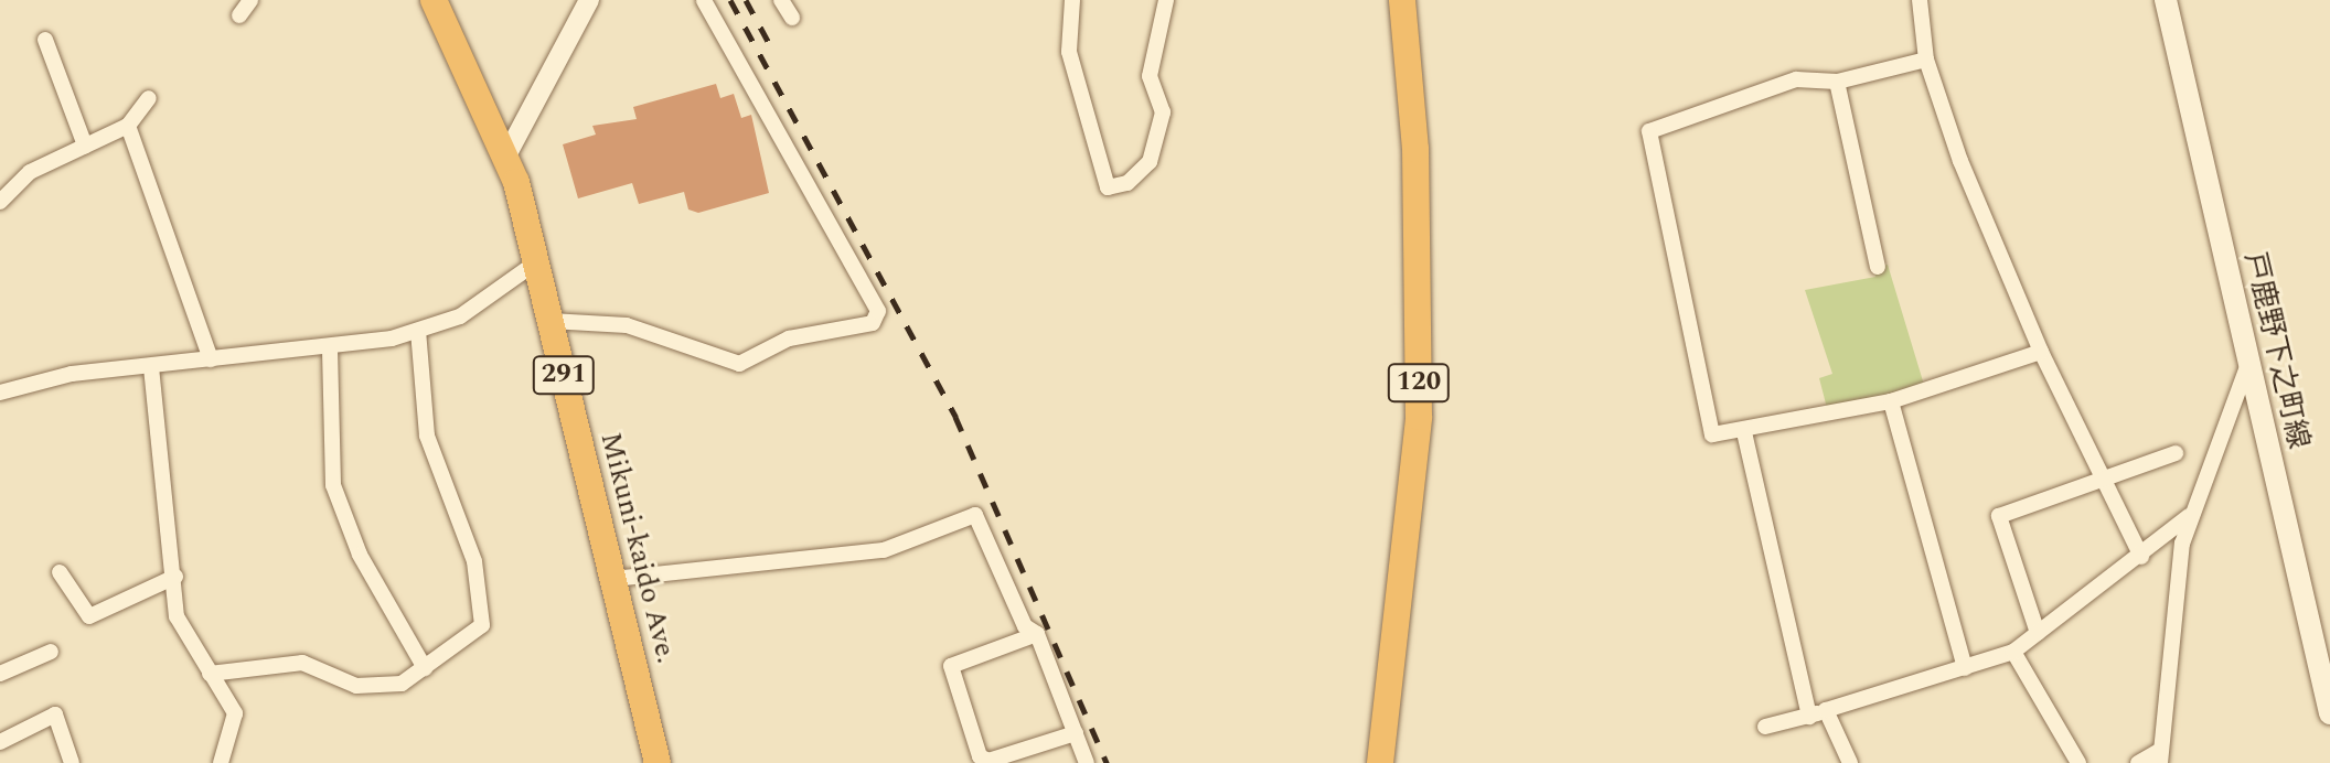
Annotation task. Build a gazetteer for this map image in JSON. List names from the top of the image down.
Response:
{
  "streets": {
    "highway": ["291", "120", "Mikuni-kaido Ave."],
    "main road": ["戸鹿野下之町線"]
  }
}
